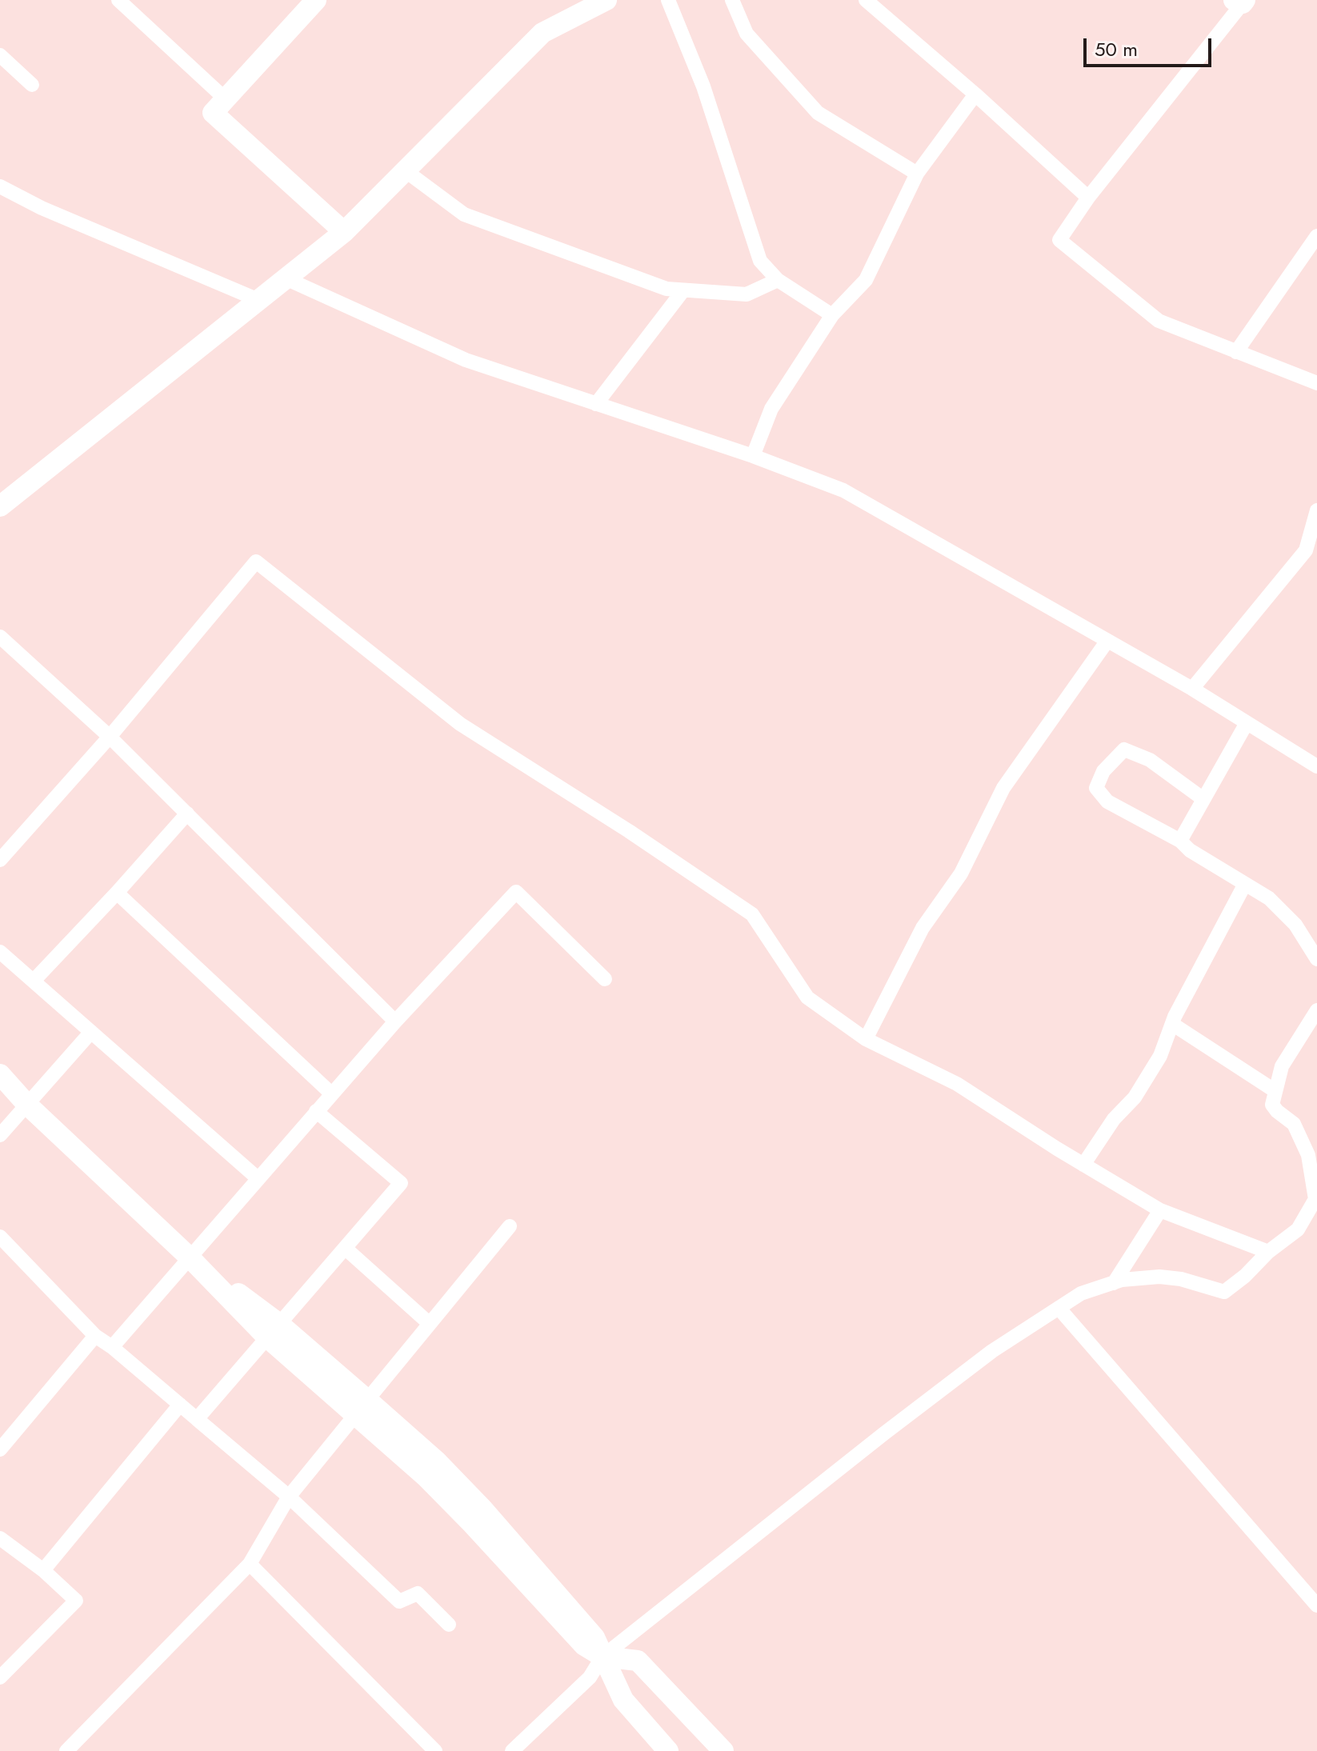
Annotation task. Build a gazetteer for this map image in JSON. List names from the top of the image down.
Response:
{
  "scale_bar": "50 m"
}
